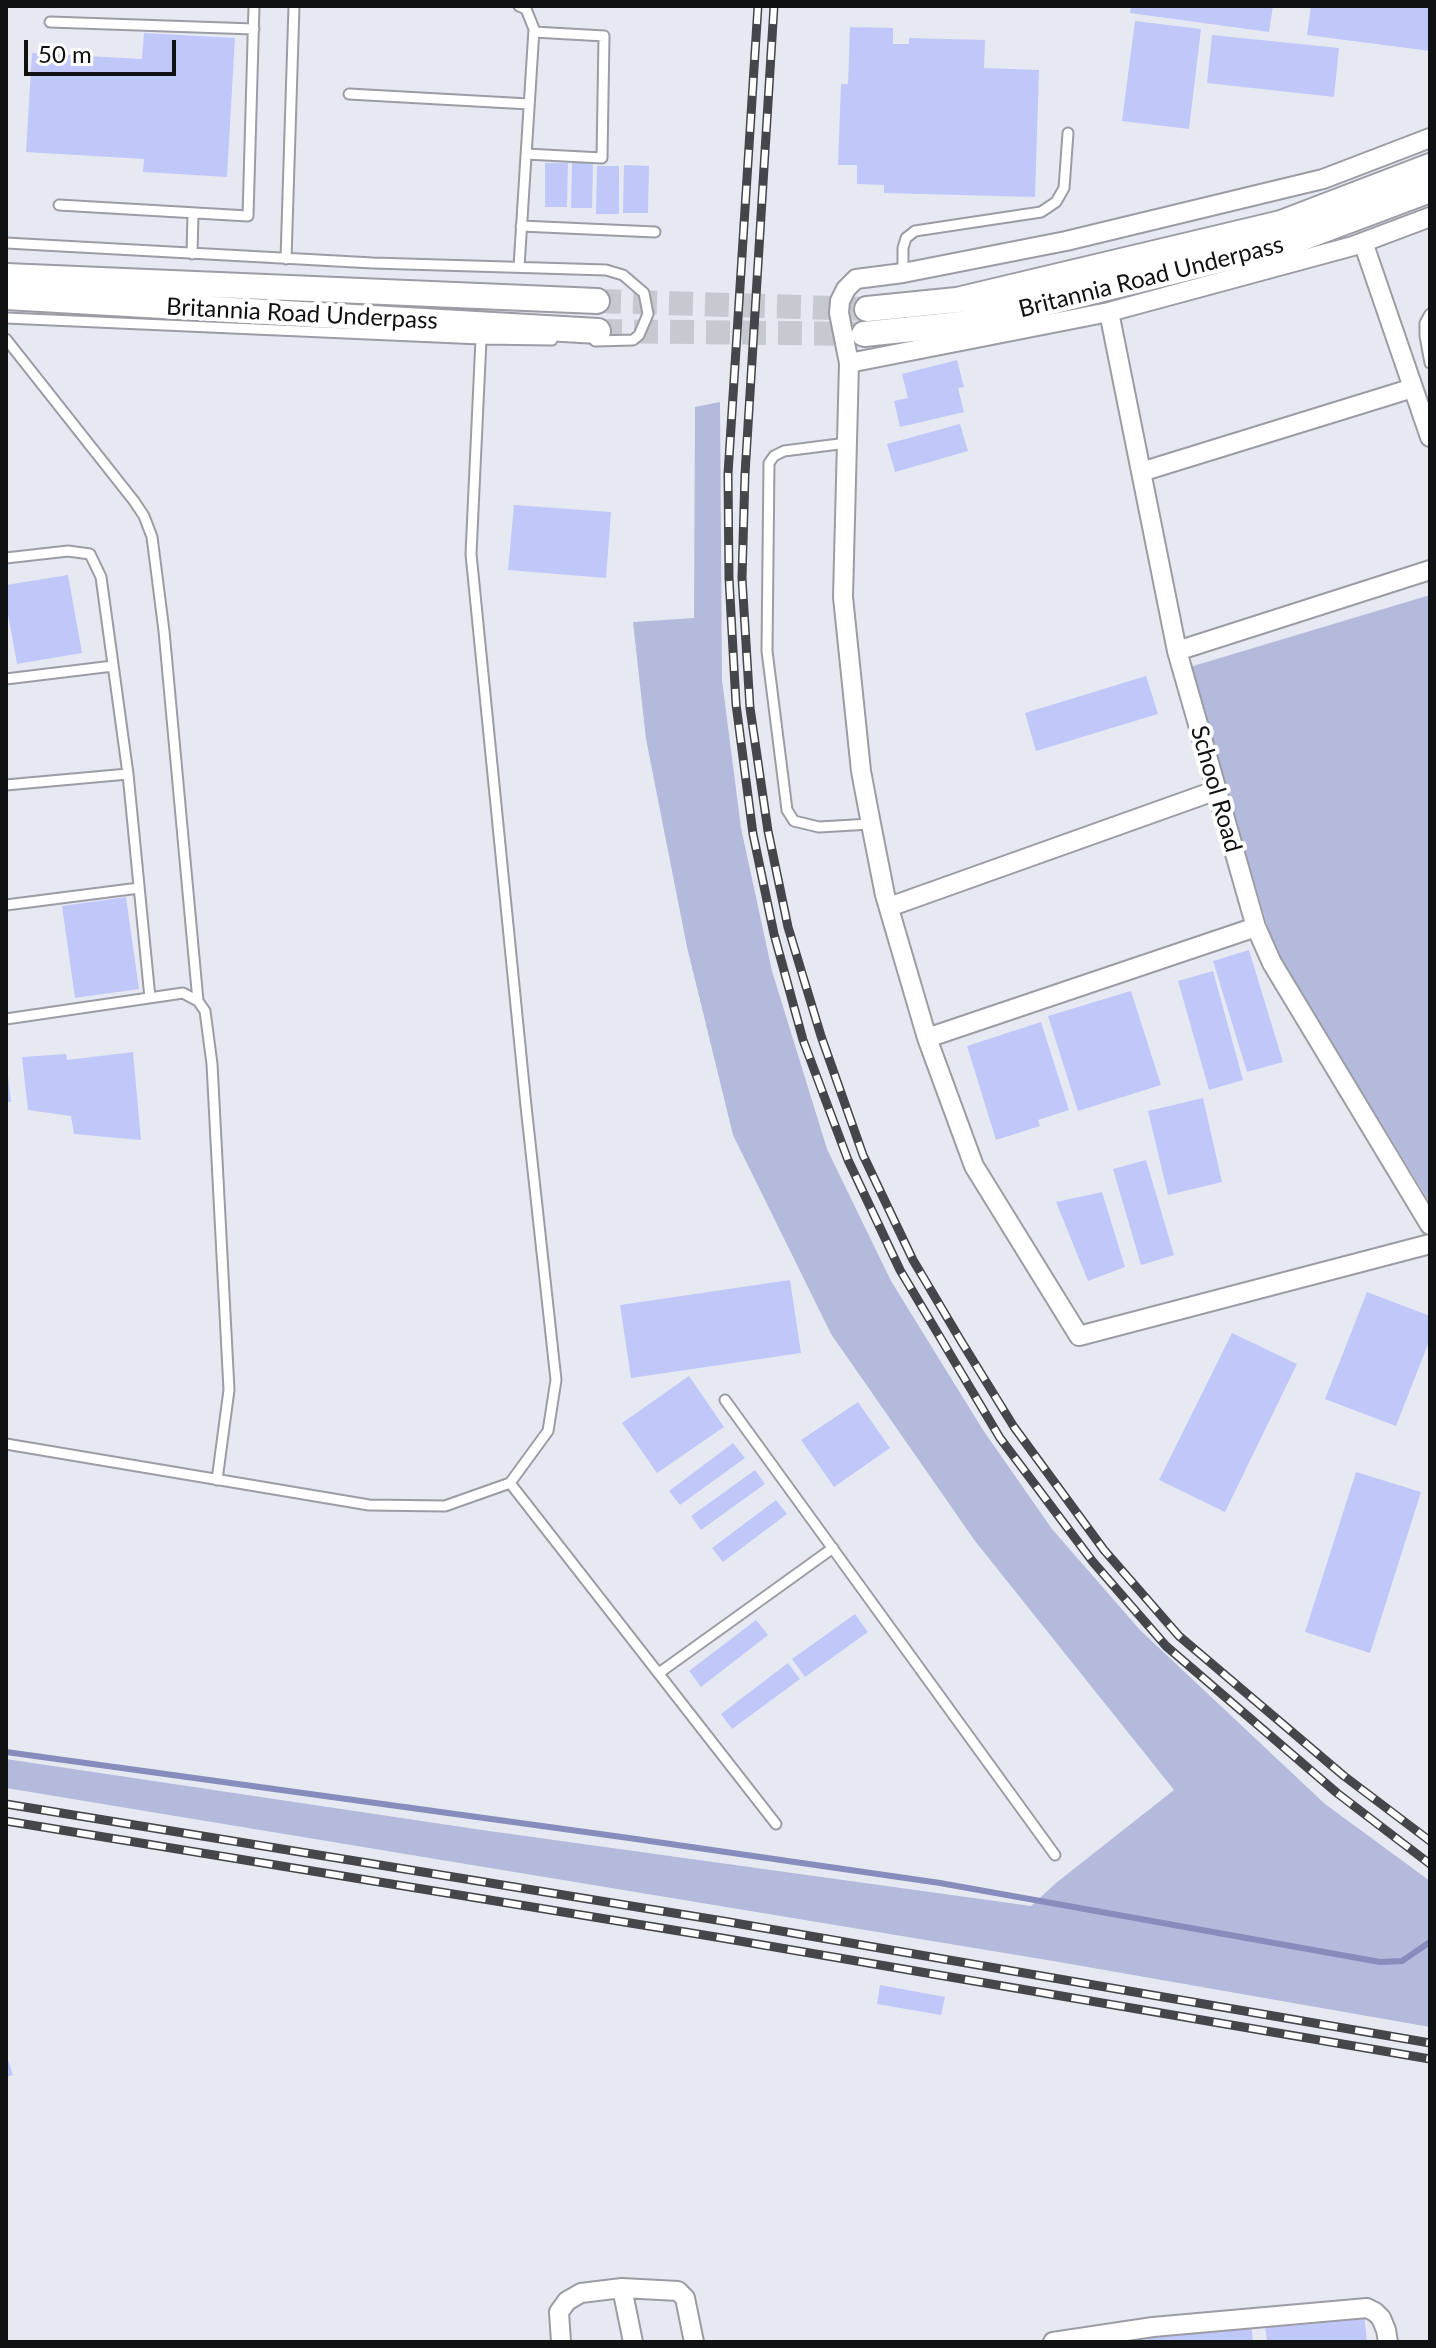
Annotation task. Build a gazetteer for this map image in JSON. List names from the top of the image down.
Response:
{
  "streets": {
    "main road": ["Britannia Road Underpass"],
    "street": ["School Road"]
  },
  "scale_bar": "50 m"
}
